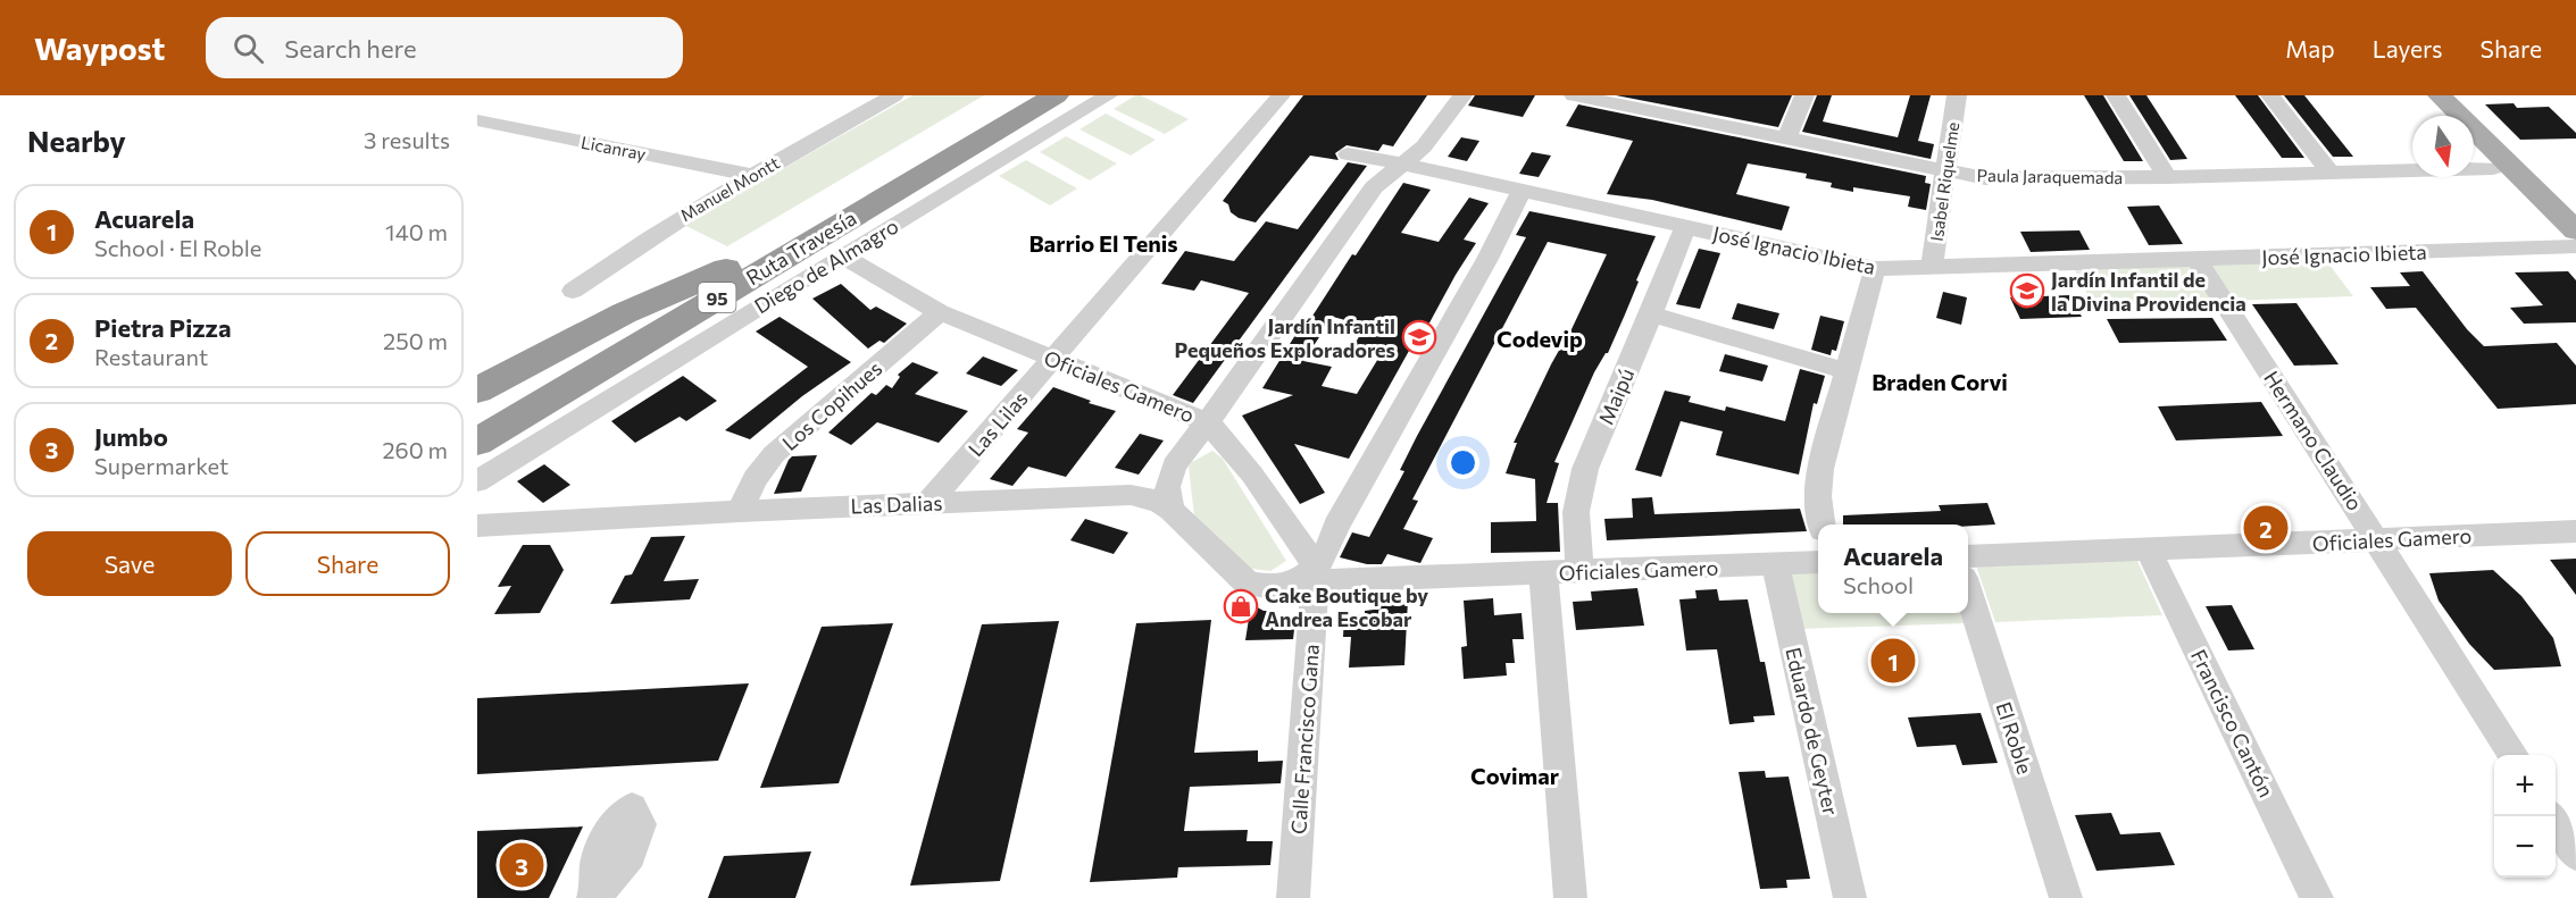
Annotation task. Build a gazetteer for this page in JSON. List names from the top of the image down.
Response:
{
  "streets": {
    "highway": ["Ruta Travesía", "95"],
    "street": [
      "Licanray",
      "Paula Jaraquemada",
      "Isabel Riquelme",
      "Manuel Montt",
      "José Ignacio Ibieta",
      "Diego de Almagro",
      "Oficiales Gamero",
      "Maipú",
      "Los Copihues",
      "Las Lilas",
      "Hermano Claudio",
      "Las Dalias",
      "Francisco Cantón",
      "Eduardo de Geyter",
      "El Roble",
      "Calle Francisco Gana"
    ]
  },
  "crossings": [
    ["Licanray", "Manuel Montt"],
    ["Paula Jaraquemada", "Isabel Riquelme"],
    ["Isabel Riquelme", "José Ignacio Ibieta"],
    ["José Ignacio Ibieta", "Maipú"],
    ["José Ignacio Ibieta", "Hermano Claudio"],
    ["José Ignacio Ibieta", "Calle Francisco Gana"],
    ["Diego de Almagro", "Oficiales Gamero"],
    ["Oficiales Gamero", "Maipú"],
    ["Oficiales Gamero", "Los Copihues"],
    ["Oficiales Gamero", "Las Lilas"],
    ["Oficiales Gamero", "Hermano Claudio"],
    ["Oficiales Gamero", "Las Dalias"],
    ["Oficiales Gamero", "Francisco Cantón"],
    ["Oficiales Gamero", "Eduardo de Geyter"],
    ["Oficiales Gamero", "Calle Francisco Gana"],
    ["Los Copihues", "Las Dalias"],
    ["Las Lilas", "Las Dalias"],
    ["Las Dalias", "Calle Francisco Gana"]
  ],
  "districts": [
    "Barrio El Tenis",
    "Codevip",
    "Braden Corvi",
    "Covimar"
  ],
  "places": {
    "school or university": ["Jardín Infantil de la Divina Providencia", "Jardín Infantil Pequeños Exploradores"],
    "shop": ["Cake Boutique by Andrea Escobar"]
  },
  "north": "bottom",
  "page": {
    "header": "Waypost",
    "search": "Search here",
    "nav": ["Map", "Layers", "Share"],
    "heading": ["Nearby", "3 results"],
    "list": [
      {
        "mark": "1",
        "name": "Acuarela",
        "note": "School · El Roble",
        "value": "140 m"
      },
      {
        "mark": "2",
        "name": "Pietra Pizza",
        "note": "Restaurant",
        "value": "250 m"
      },
      {
        "mark": "3",
        "name": "Jumbo",
        "note": "Supermarket",
        "value": "260 m"
      }
    ],
    "pins": ["2", "1", "3"],
    "buttons": ["Save", "Share"],
    "popup": ["Acuarela", "School"],
    "map_buttons": ["+", "−"]
  }
}
